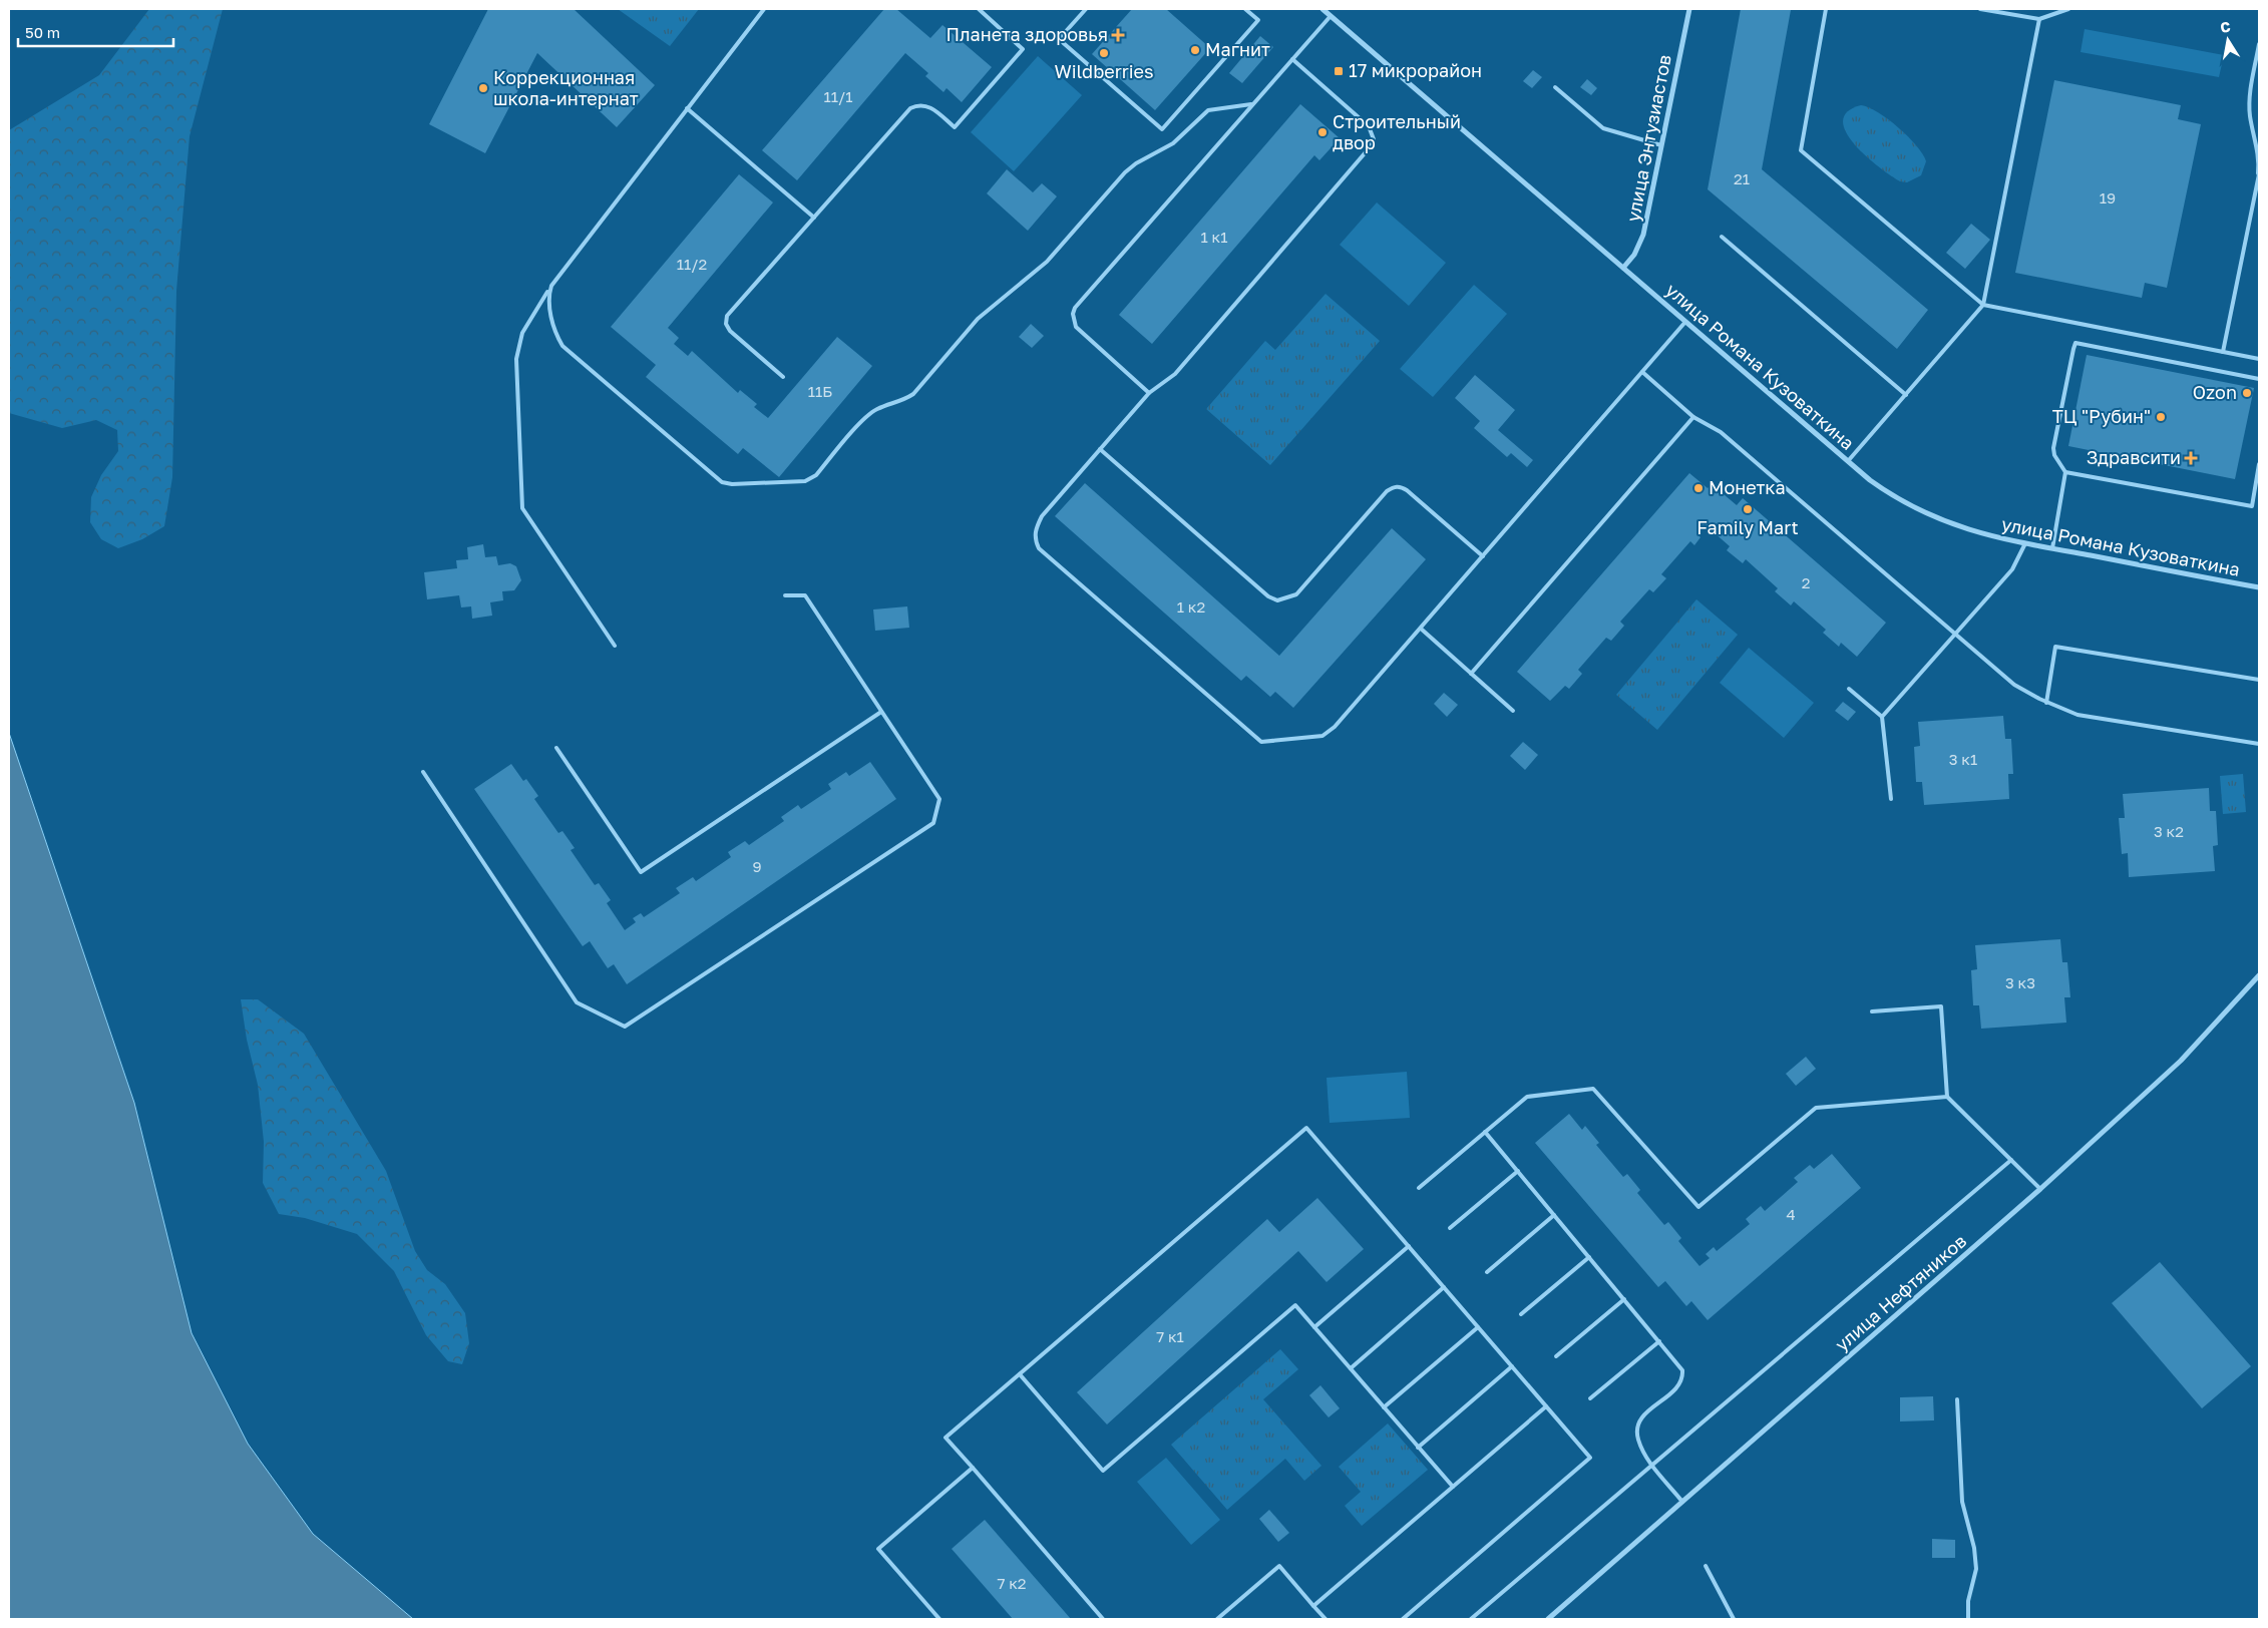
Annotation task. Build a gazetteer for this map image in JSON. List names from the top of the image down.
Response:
{
  "streets": {
    "street": ["улица Энтузиастов", "улица Романа Кузоваткина", "улица Нефтяников"]
  },
  "crossings": [
    ["улица Энтузиастов", "улица Романа Кузоваткина"]
  ],
  "places": {
    "health": ["Планета здоровья", "Здравсити"],
    "other": [
      "Магнит",
      "Wildberries",
      "Коррекционная школа-интернат",
      "Строительный двор",
      "Ozon",
      "ТЦ \"Рубин\"",
      "Монетка",
      "Family Mart"
    ],
    "transit": ["17 микрорайон"]
  },
  "house_numbers": [
    "11/1",
    "21",
    "19",
    "1 к1",
    "11/2",
    "11Б",
    "2",
    "1 к2",
    "3 к1",
    "3 к2",
    "9",
    "3 к3",
    "4",
    "7 к1",
    "7 к2"
  ],
  "scale_bar": "50 m",
  "north": "top"
}
